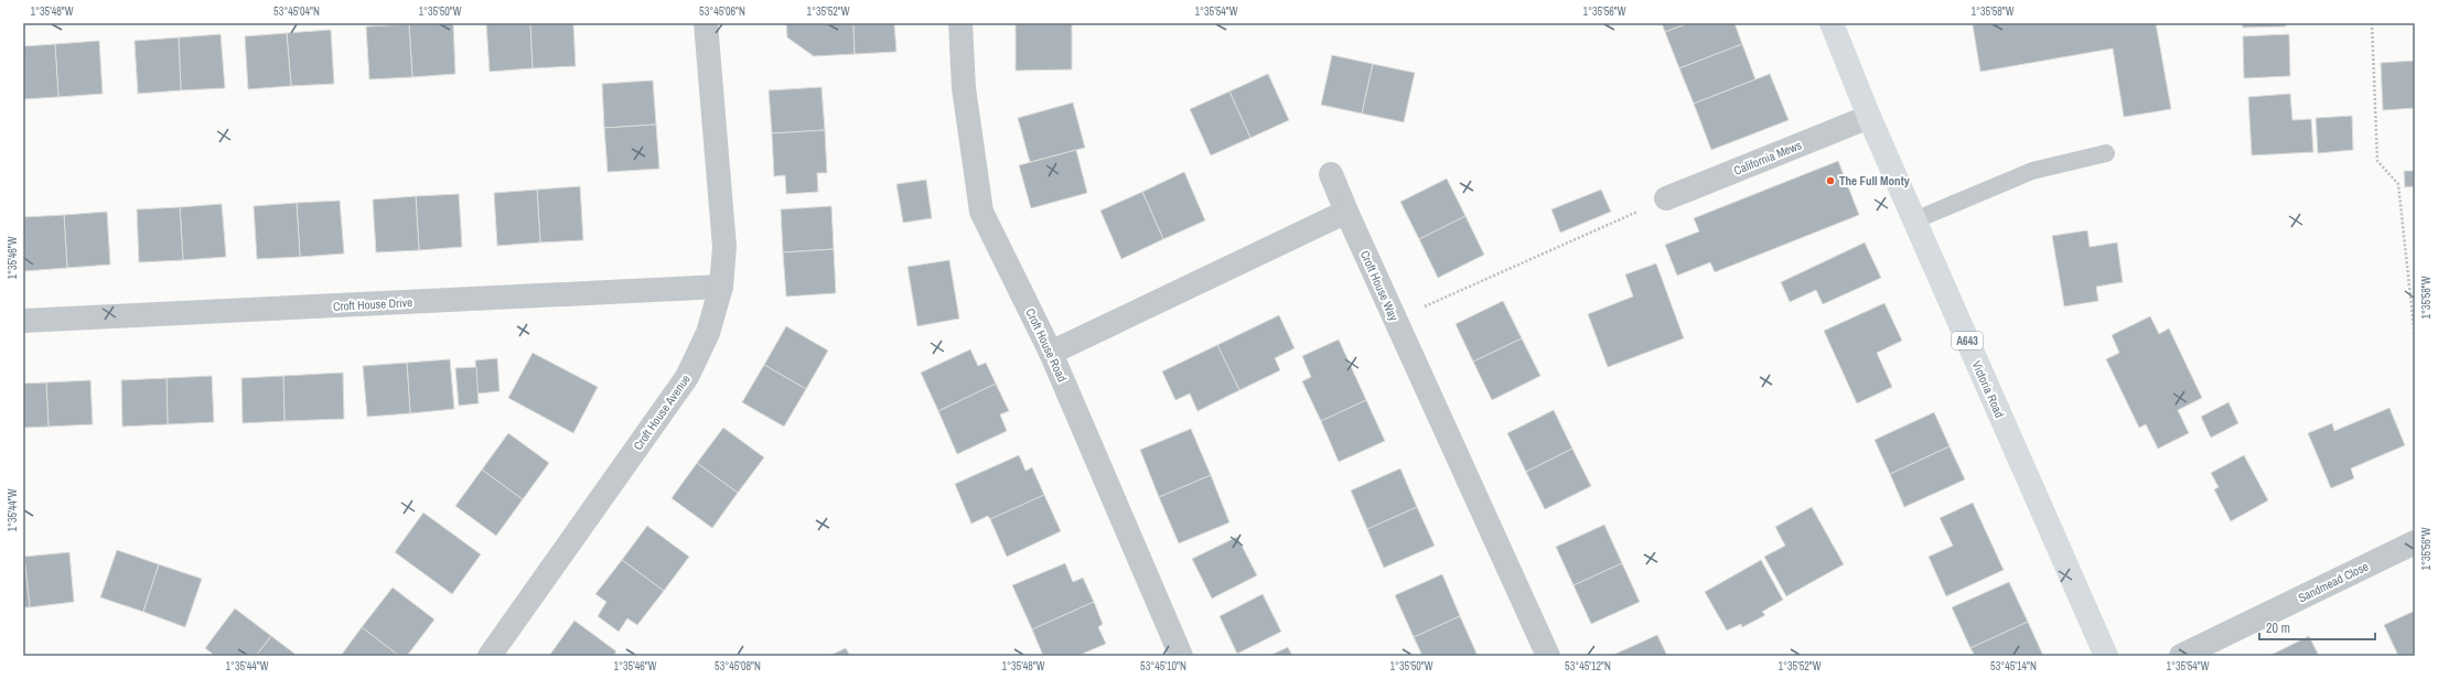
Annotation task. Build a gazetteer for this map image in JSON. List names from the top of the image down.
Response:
{
  "streets": {
    "main road": ["A643", "Victoria Road"],
    "street": [
      "California Mews",
      "Croft House Way",
      "Croft House Drive",
      "Croft House Road",
      "Croft House Avenue",
      "Sandmead Close"
    ]
  },
  "crossings": [
    ["California Mews", "Victoria Road"],
    ["Croft House Drive", "Croft House Avenue"]
  ],
  "places": ["The Full Monty"],
  "scale_bar": "20 m",
  "coordinates": [
    "1°35'48\"W",
    "53°45'04\"N",
    "1°35'50\"W",
    "53°45'06\"N",
    "1°35'52\"W",
    "1°35'54\"W",
    "1°35'56\"W",
    "1°35'58\"W",
    "1°35'46\"W",
    "1°35'44\"W",
    "53°45'08\"N",
    "53°45'10\"N",
    "53°45'12\"N",
    "53°45'14\"N"
  ]
}
